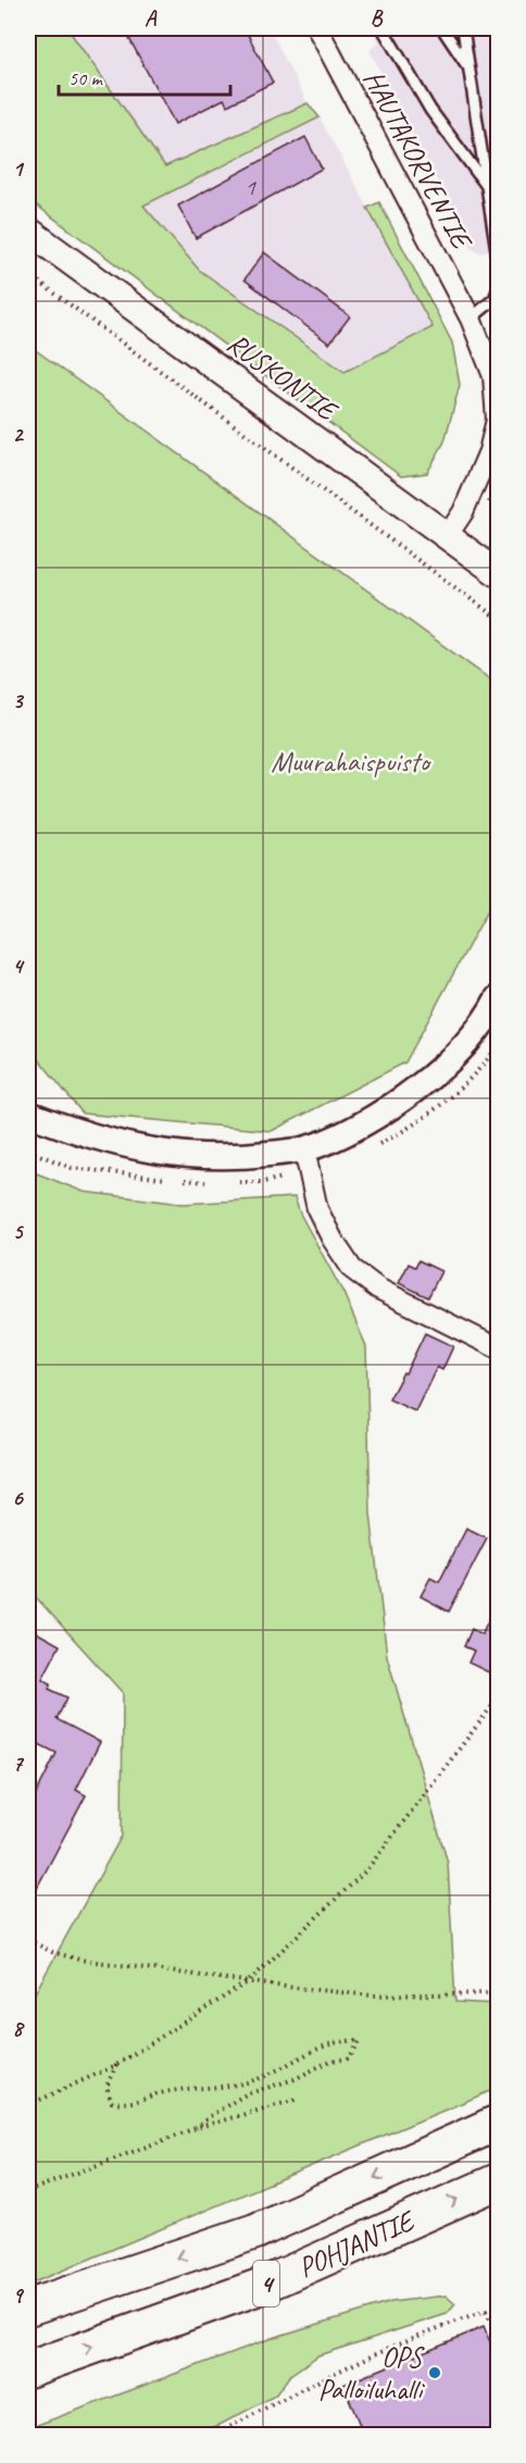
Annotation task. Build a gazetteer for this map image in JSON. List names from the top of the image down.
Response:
{
  "streets": {
    "highway": ["POHJANTIE", "4"],
    "main road": ["RUSKONTIE"],
    "street": ["HAUTAKORVENTIE"]
  },
  "crossings": [
    ["HAUTAKORVENTIE", "RUSKONTIE"]
  ],
  "parks": ["Muurahaispuisto"],
  "places": ["OPS Palloiluhalli"],
  "house_numbers": ["1"],
  "scale_bar": "50 m",
  "grid": {
    "columns": ["A", "B"],
    "rows": [
      "1",
      "2",
      "3",
      "4",
      "5",
      "6",
      "7",
      "8",
      "9"
    ]
  }
}
